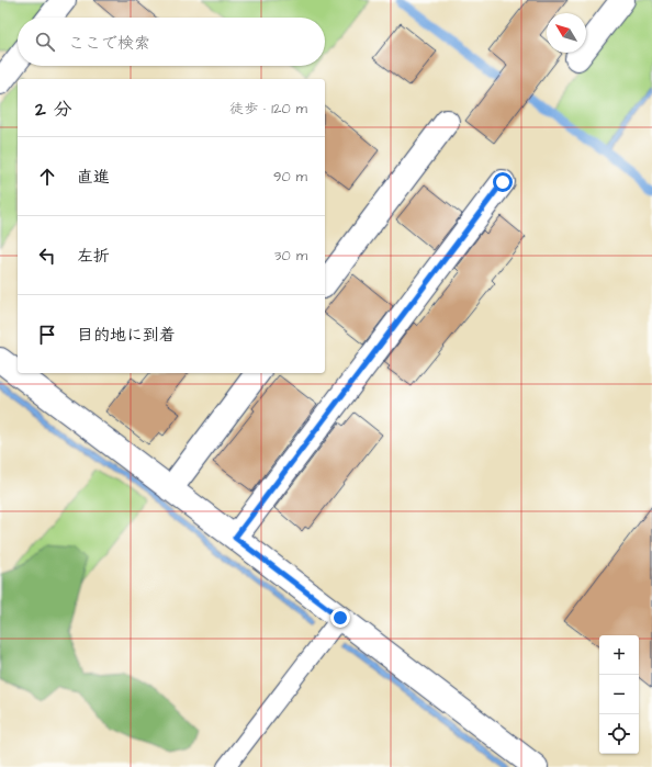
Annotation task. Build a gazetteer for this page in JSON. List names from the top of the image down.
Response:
{
  "north": "top left",
  "page": {
    "search": "ここで検索",
    "heading": ["2 分", "徒歩 · 120 m"],
    "list": [
      ["直進", "90 m"],
      ["左折", "30 m"],
      "目的地に到着"
    ],
    "map_buttons": ["+", "−"]
  }
}
